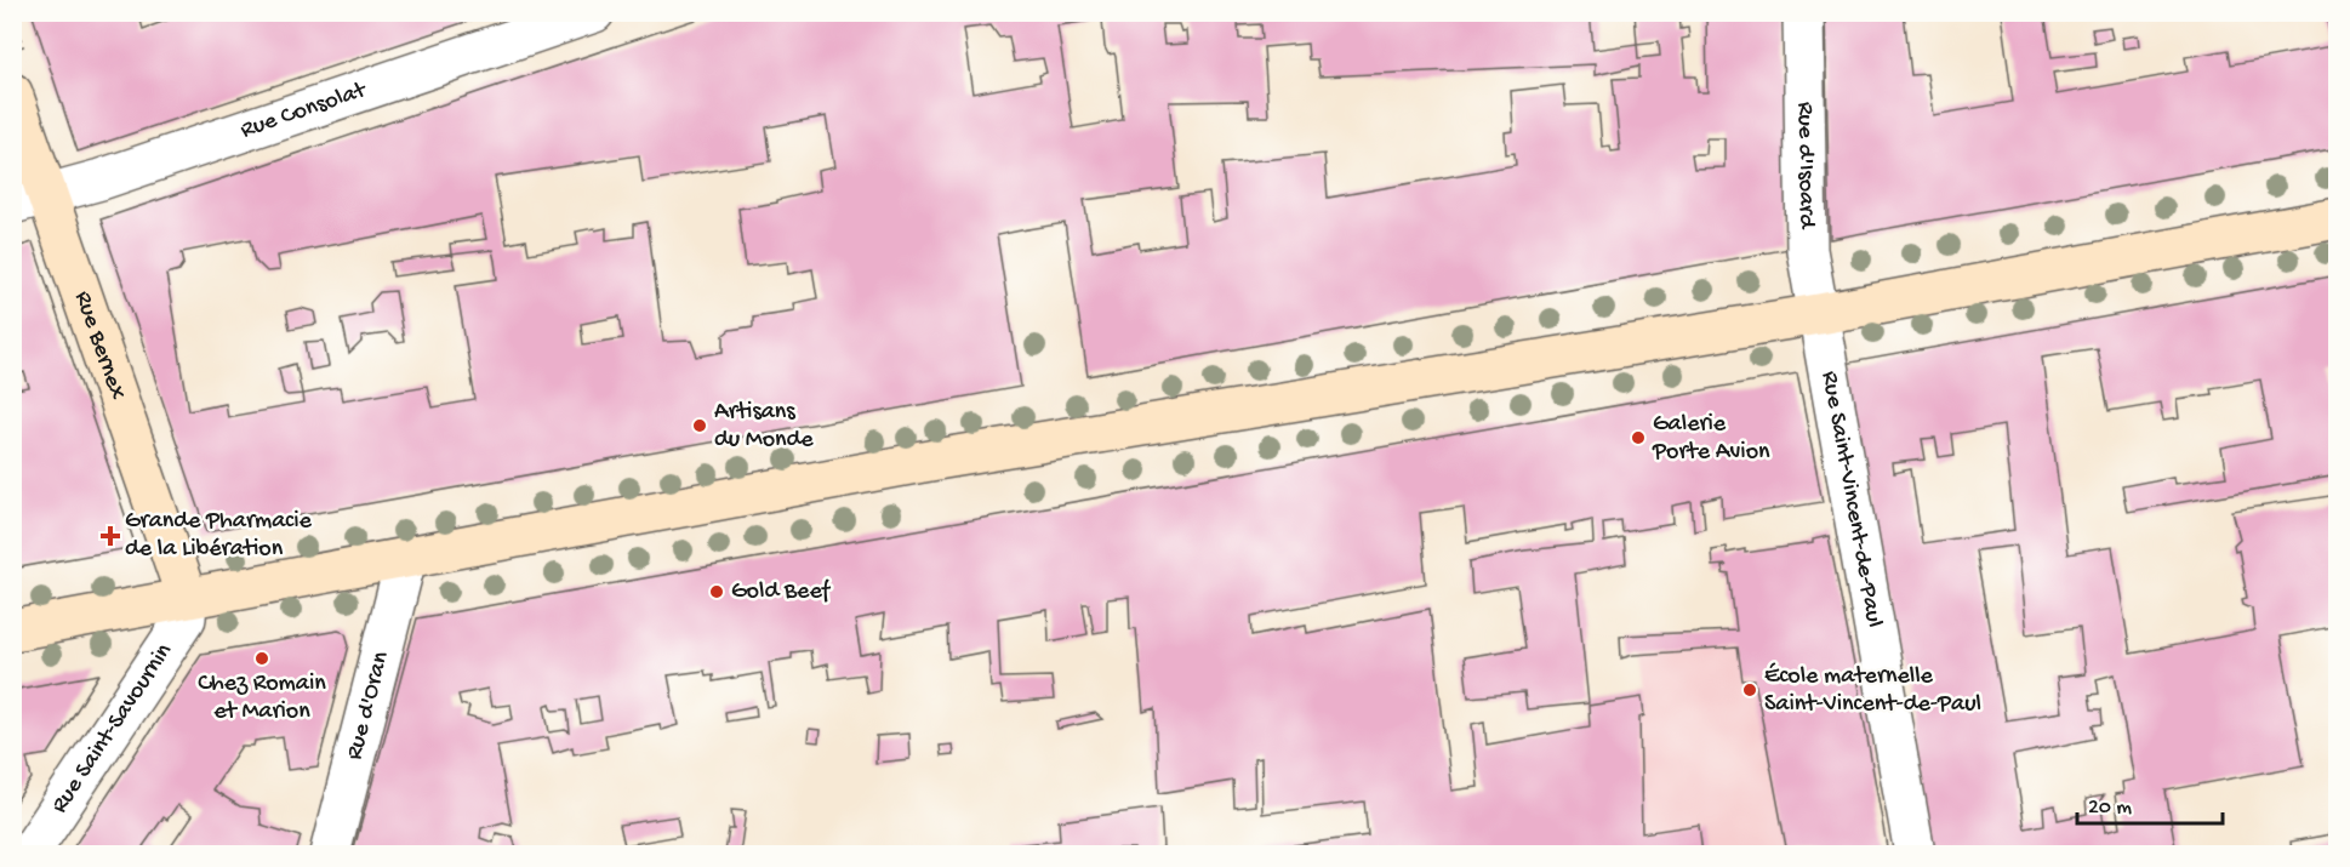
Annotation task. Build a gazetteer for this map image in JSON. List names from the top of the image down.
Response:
{
  "streets": {
    "main road": ["Rue Bernex"],
    "street": [
      "Rue Consolat",
      "Rue d'Isoard",
      "Rue Saint-Vincent-de-Paul",
      "Rue d'Oran",
      "Rue Saint-Savournin"
    ]
  },
  "crossings": [
    ["Rue Consolat", "Rue Bernex"],
    ["Rue d'Isoard", "Rue Saint-Vincent-de-Paul"],
    ["Rue Bernex", "Rue Saint-Savournin"]
  ],
  "places": {
    "other": [
      "Artisans du Monde",
      "Galerie Porte Avion",
      "Gold Beef",
      "Chez Romain et Marion",
      "École maternelle Saint-Vincent-de-Paul"
    ],
    "health": ["Grande Pharmacie de la Libération"]
  },
  "scale_bar": "20 m"
}
